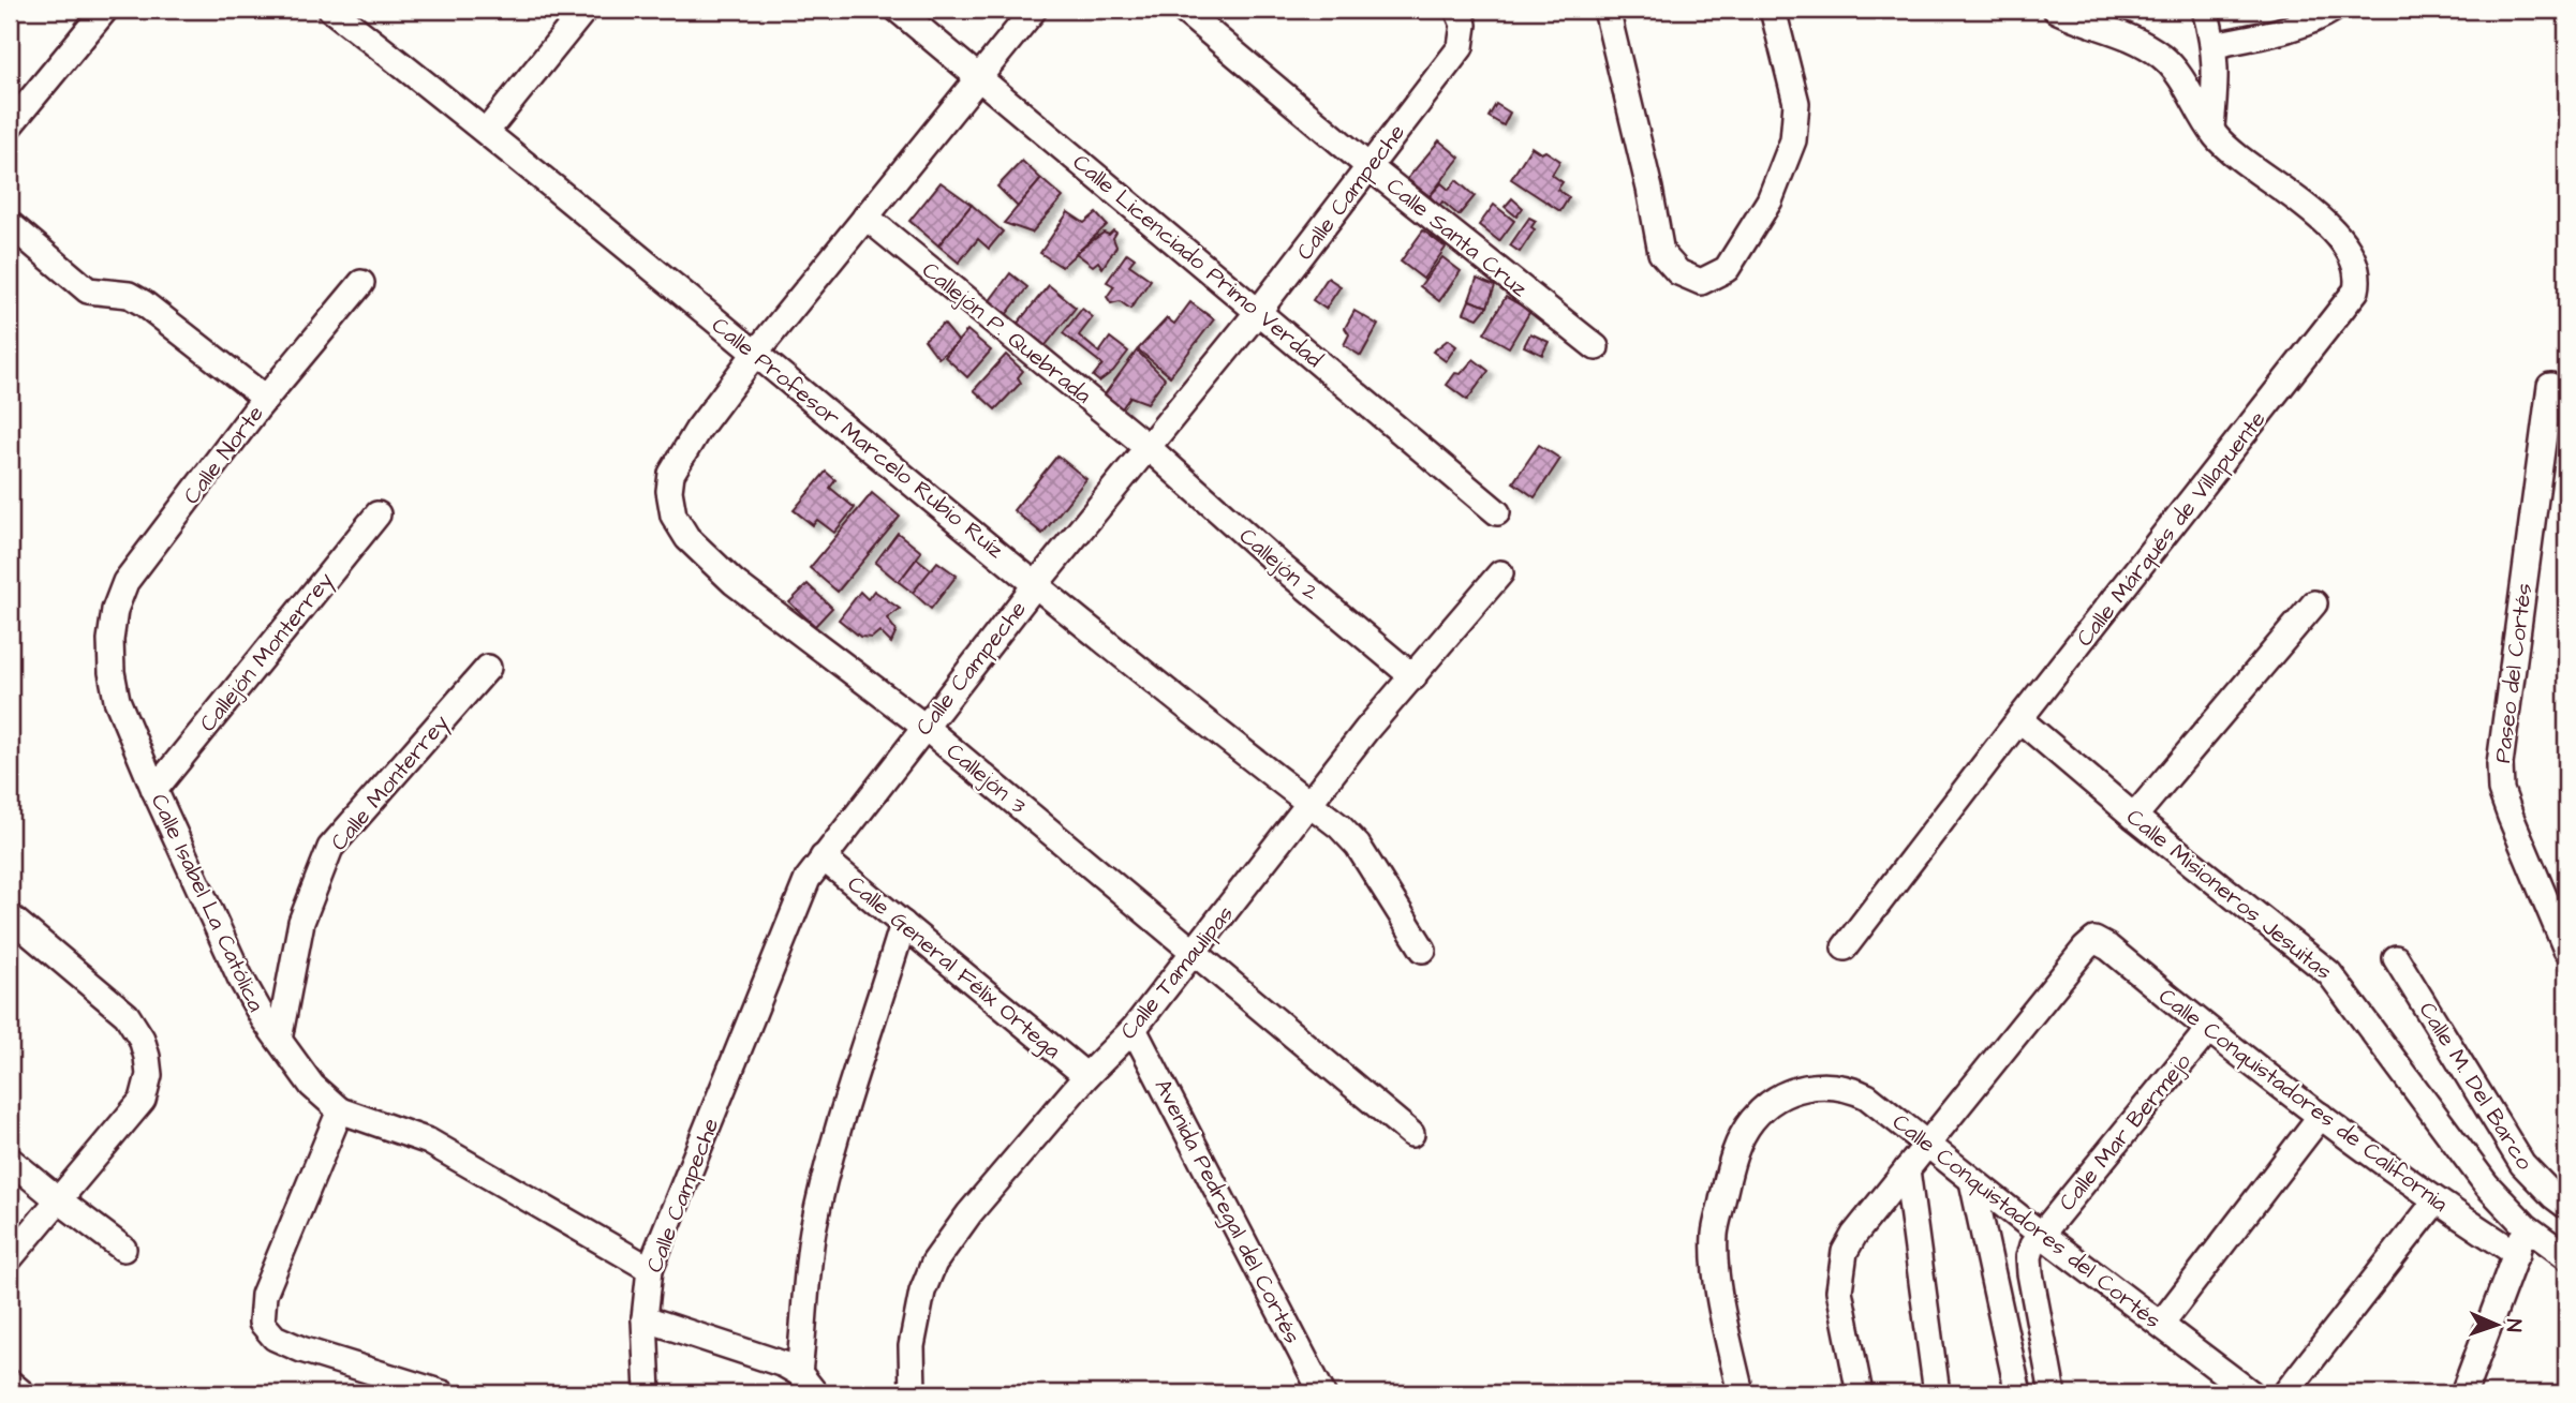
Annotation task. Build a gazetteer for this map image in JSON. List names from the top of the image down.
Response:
{
  "streets": {
    "street": [
      "Calle Campeche",
      "Calle Santa Cruz",
      "Calle Licenciado Primo Verdad",
      "Callejón P. Quebrada",
      "Calle Profesor Marcelo Rubio Ruíz",
      "Calle Norte",
      "Calle Márqués de Villapuente",
      "Callejón 2",
      "Callejón Monterrey",
      "Paseo del Cortés",
      "Callejón 3",
      "Calle Monterrey",
      "Calle Misioneros Jesuitas",
      "Calle Isabel La Católica",
      "Calle General Félix Ortega",
      "Calle Tamaulipas",
      "Calle M. Del Barco",
      "Calle Conquistadores de California",
      "Calle Mar Bermejo",
      "Avenida Pedregal del Cortés",
      "Calle Conquistadores del Cortés"
    ]
  },
  "crossings": [
    ["Calle Campeche", "Calle Santa Cruz"],
    ["Calle Campeche", "Calle Licenciado Primo Verdad"],
    ["Calle Campeche", "Callejón P. Quebrada"],
    ["Calle Campeche", "Calle Profesor Marcelo Rubio Ruíz"],
    ["Calle Campeche", "Callejón 2"],
    ["Calle Campeche", "Callejón 3"],
    ["Calle Campeche", "Calle Isabel La Católica"],
    ["Calle Campeche", "Calle General Félix Ortega"],
    ["Calle Licenciado Primo Verdad", "Callejón 3"],
    ["Callejón P. Quebrada", "Callejón 2"],
    ["Callejón P. Quebrada", "Callejón 3"],
    ["Calle Profesor Marcelo Rubio Ruíz", "Callejón 3"],
    ["Calle Profesor Marcelo Rubio Ruíz", "Calle Tamaulipas"],
    ["Calle Norte", "Calle Isabel La Católica"],
    ["Calle Márqués de Villapuente", "Calle Misioneros Jesuitas"],
    ["Callejón 2", "Calle Tamaulipas"],
    ["Callejón Monterrey", "Calle Isabel La Católica"],
    ["Callejón 3", "Calle Tamaulipas"],
    ["Calle Monterrey", "Calle Isabel La Católica"],
    ["Calle General Félix Ortega", "Calle Tamaulipas"],
    ["Calle Tamaulipas", "Avenida Pedregal del Cortés"],
    ["Calle Conquistadores de California", "Calle Mar Bermejo"],
    ["Calle Conquistadores de California", "Calle Conquistadores del Cortés"],
    ["Calle Mar Bermejo", "Calle Conquistadores del Cortés"]
  ],
  "north": "right"
}
